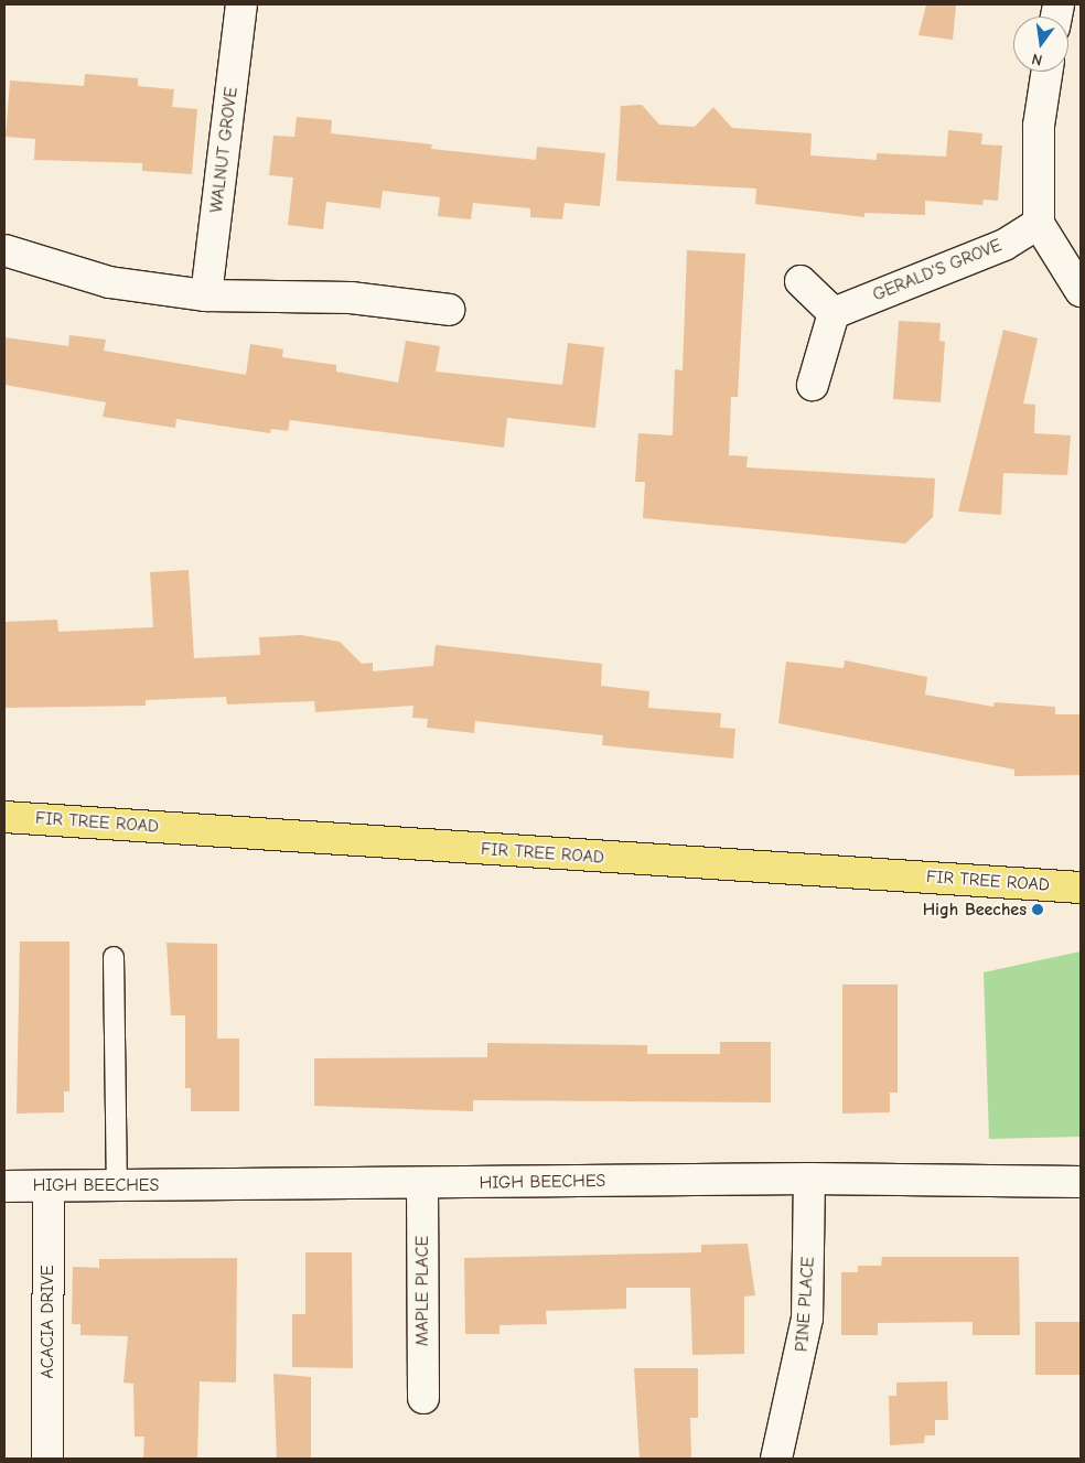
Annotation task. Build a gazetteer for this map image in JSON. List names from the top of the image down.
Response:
{
  "streets": {
    "main road": ["FIR TREE ROAD"],
    "street": [
      "WALNUT GROVE",
      "GERALD'S GROVE",
      "HIGH BEECHES",
      "MAPLE PLACE",
      "PINE PLACE",
      "ACACIA DRIVE"
    ]
  },
  "crossings": [
    ["HIGH BEECHES", "MAPLE PLACE"],
    ["HIGH BEECHES", "PINE PLACE"],
    ["HIGH BEECHES", "ACACIA DRIVE"]
  ],
  "places": ["High Beeches"],
  "north": "bottom"
}
